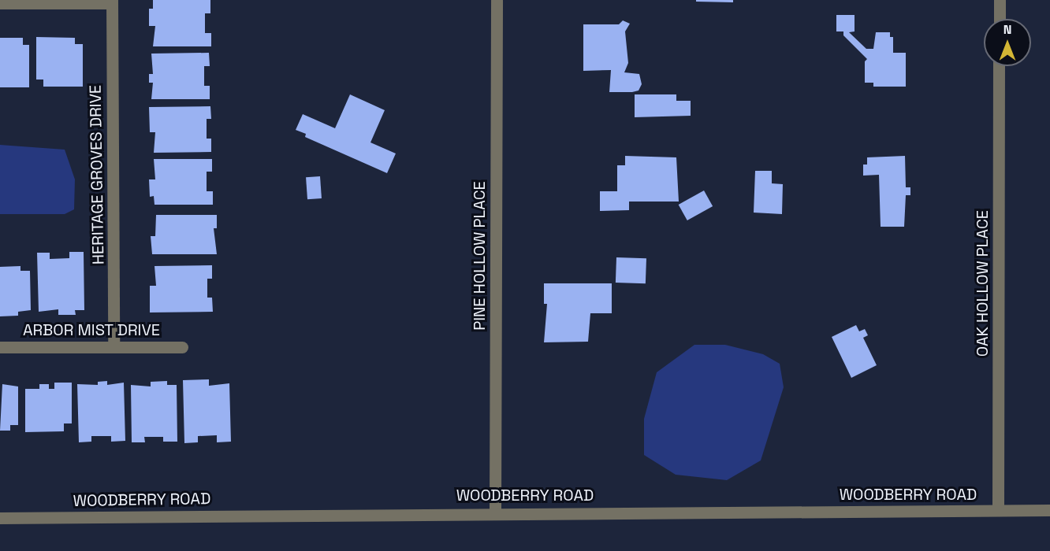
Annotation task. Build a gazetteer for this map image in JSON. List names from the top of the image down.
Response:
{
  "streets": {
    "street": [
      "HERITAGE GROVES DRIVE",
      "PINE HOLLOW PLACE",
      "OAK HOLLOW PLACE",
      "ARBOR MIST DRIVE",
      "WOODBERRY ROAD"
    ]
  },
  "crossings": [
    ["HERITAGE GROVES DRIVE", "ARBOR MIST DRIVE"],
    ["PINE HOLLOW PLACE", "WOODBERRY ROAD"],
    ["OAK HOLLOW PLACE", "WOODBERRY ROAD"]
  ],
  "north": "top"
}
